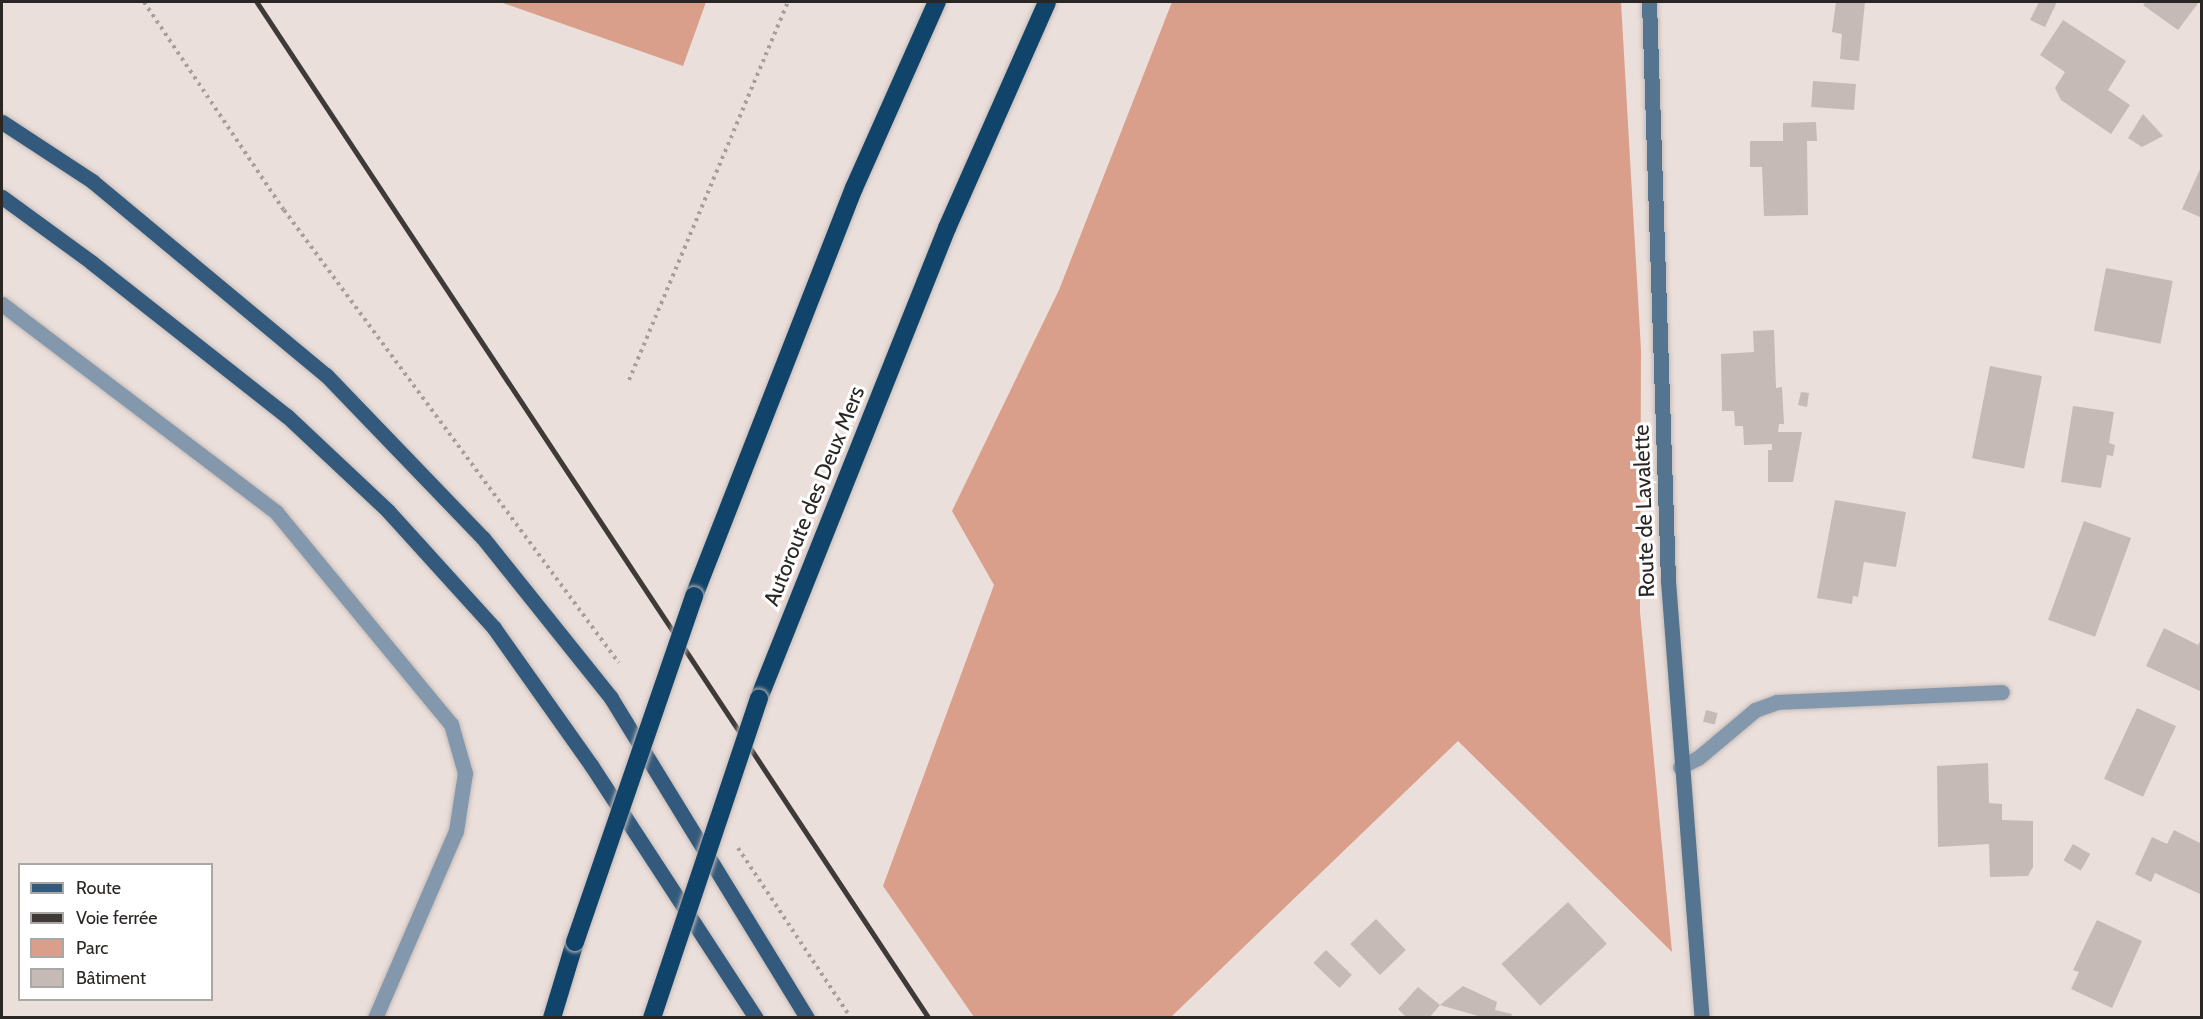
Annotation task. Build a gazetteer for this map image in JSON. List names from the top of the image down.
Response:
{
  "streets": {
    "highway": ["Autoroute des Deux Mers"],
    "main road": ["Route de Lavalette"]
  },
  "legend": [
    "Route",
    "Voie ferrée",
    "Parc",
    "Bâtiment"
  ]
}
